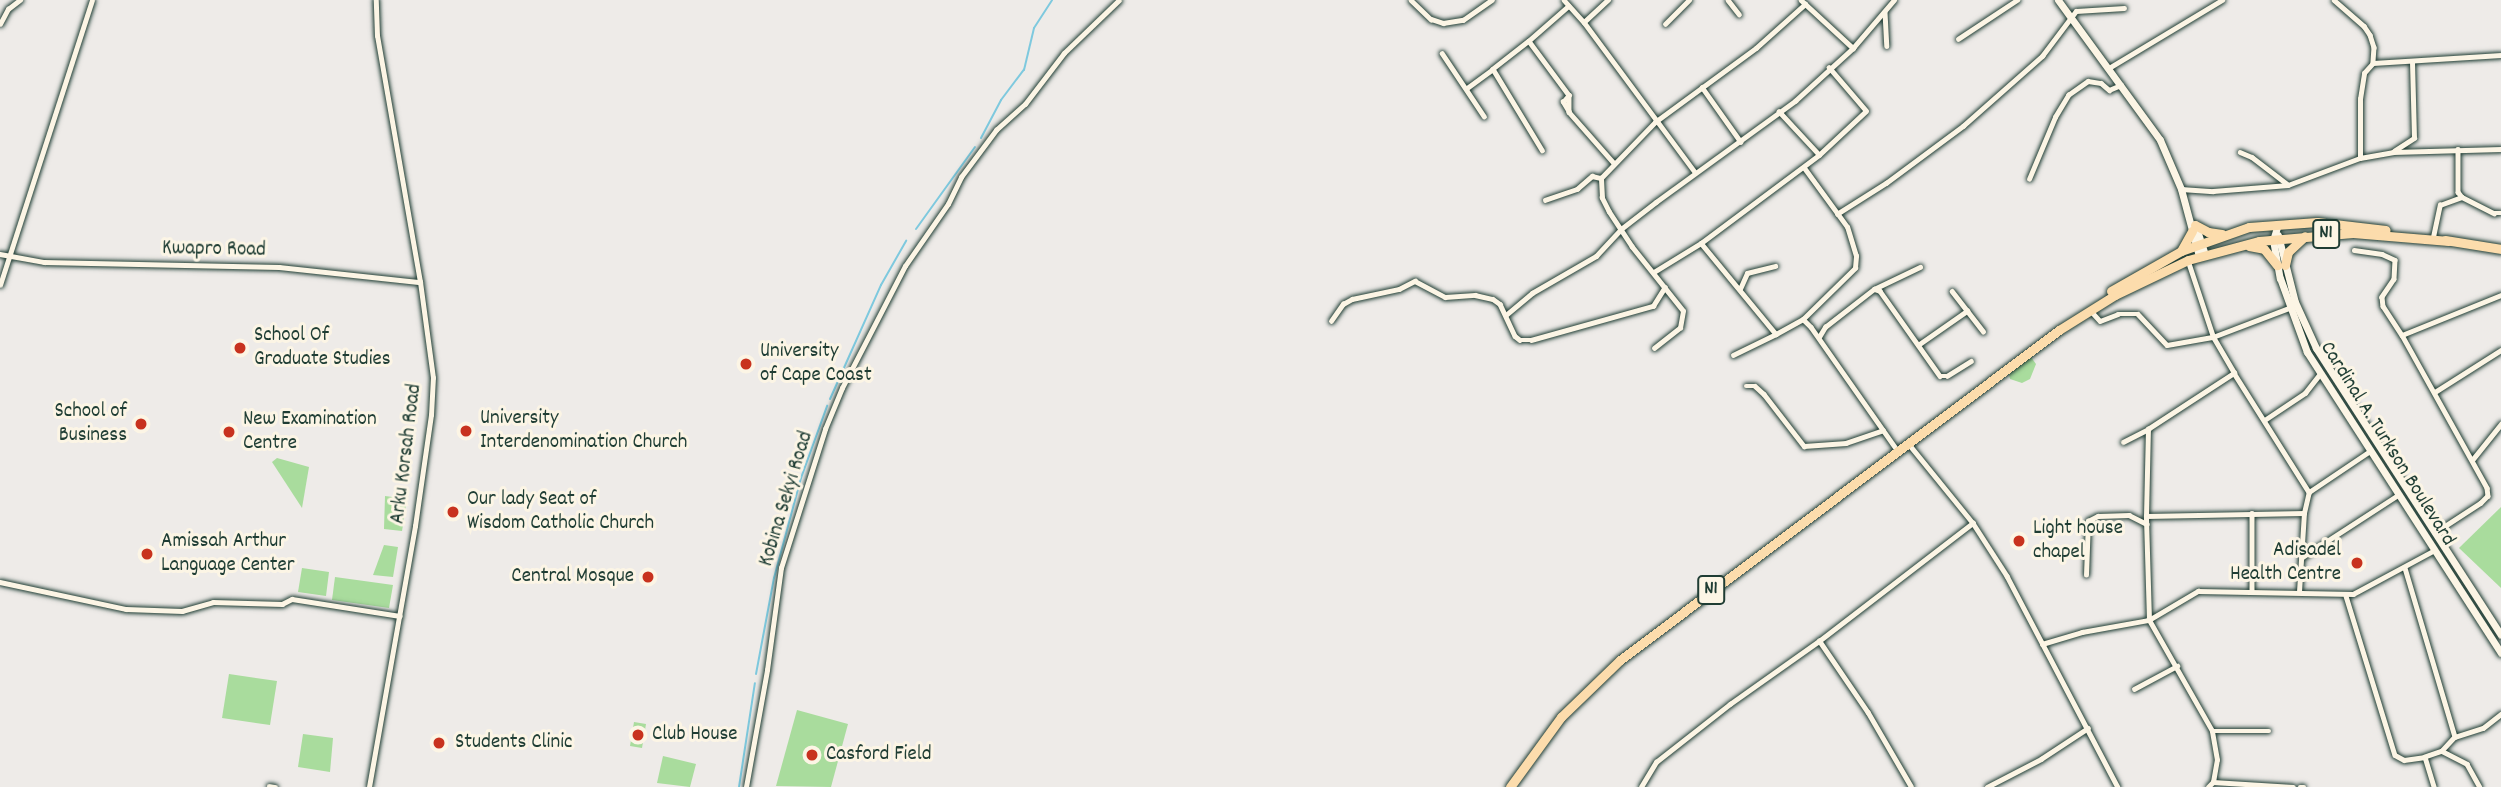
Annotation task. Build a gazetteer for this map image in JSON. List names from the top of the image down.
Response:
{
  "streets": {
    "highway": ["N1"],
    "street": [
      "Kwapro Road",
      "Cardinal A. Turkson Boulevard",
      "Arku Korsah Road",
      "Kobina Sekyi Road"
    ]
  },
  "crossings": [
    ["N1", "Cardinal A. Turkson Boulevard"],
    ["Kwapro Road", "Arku Korsah Road"]
  ],
  "places": [
    "School Of Graduate Studies",
    "University of Cape Coast",
    "School of Business",
    "University Interdenomination Church",
    "New Examination Centre",
    "Our lady Seat of Wisdom Catholic Church",
    "Light house chapel",
    "Amissah Arthur Language Center",
    "Adisadel Health Centre",
    "Central Mosque",
    "Club House",
    "Students Clinic",
    "Casford Field"
  ]
}
